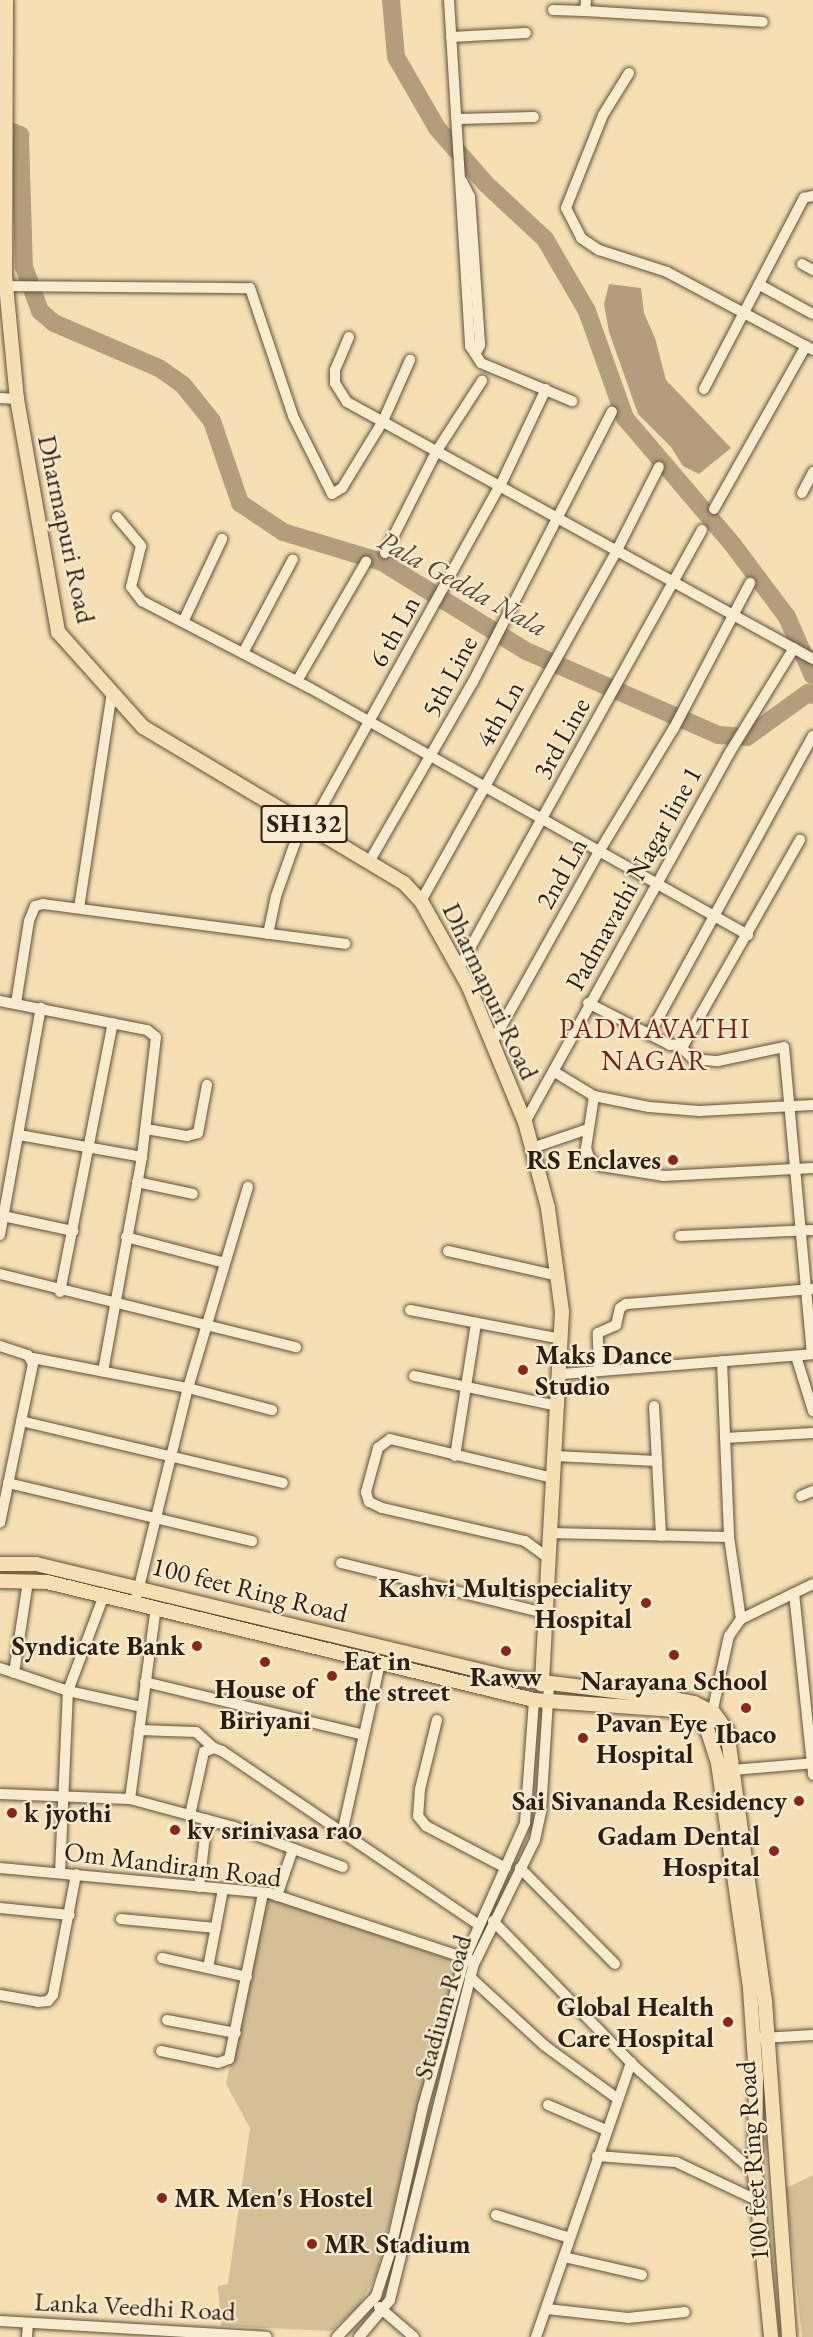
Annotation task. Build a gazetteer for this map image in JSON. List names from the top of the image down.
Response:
{
  "streets": {
    "main road": ["Dharmapuri Road", "SH132", "100 feet Ring Road"],
    "street": [
      "6 th Ln",
      "5th Line",
      "4th Ln",
      "3rd Line",
      "2nd Ln",
      "Padmavathi Nagar line 1",
      "Om Mandiram Road",
      "Stadium Road",
      "Lanka Veedhi Road"
    ]
  },
  "crossings": [
    ["Dharmapuri Road", "6 th Ln"],
    ["Dharmapuri Road", "5th Line"],
    ["Dharmapuri Road", "4th Ln"],
    ["Dharmapuri Road", "3rd Line"],
    ["Dharmapuri Road", "2nd Ln"],
    ["Dharmapuri Road", "Padmavathi Nagar line 1"],
    ["Dharmapuri Road", "100 feet Ring Road"],
    ["Dharmapuri Road", "Stadium Road"],
    ["100 feet Ring Road", "Stadium Road"],
    ["Om Mandiram Road", "Stadium Road"]
  ],
  "districts": ["PADMAVATHI NAGAR"],
  "water": ["Pala Gedda Nala"],
  "places": [
    "RS Enclaves",
    "Maks Dance Studio",
    "Kashvi Multispeciality Hospital",
    "Syndicate Bank",
    "Raww",
    "Narayana School",
    "House of Biriyani",
    "Eat in the street",
    "Ibaco",
    "Pavan Eye Hospital",
    "Sai Sivananda Residency",
    "k jyothi",
    "kv srinivasa rao",
    "Gadam Dental Hospital",
    "Global Health Care Hospital",
    "MR Men's Hostel",
    "MR Stadium"
  ]
}
